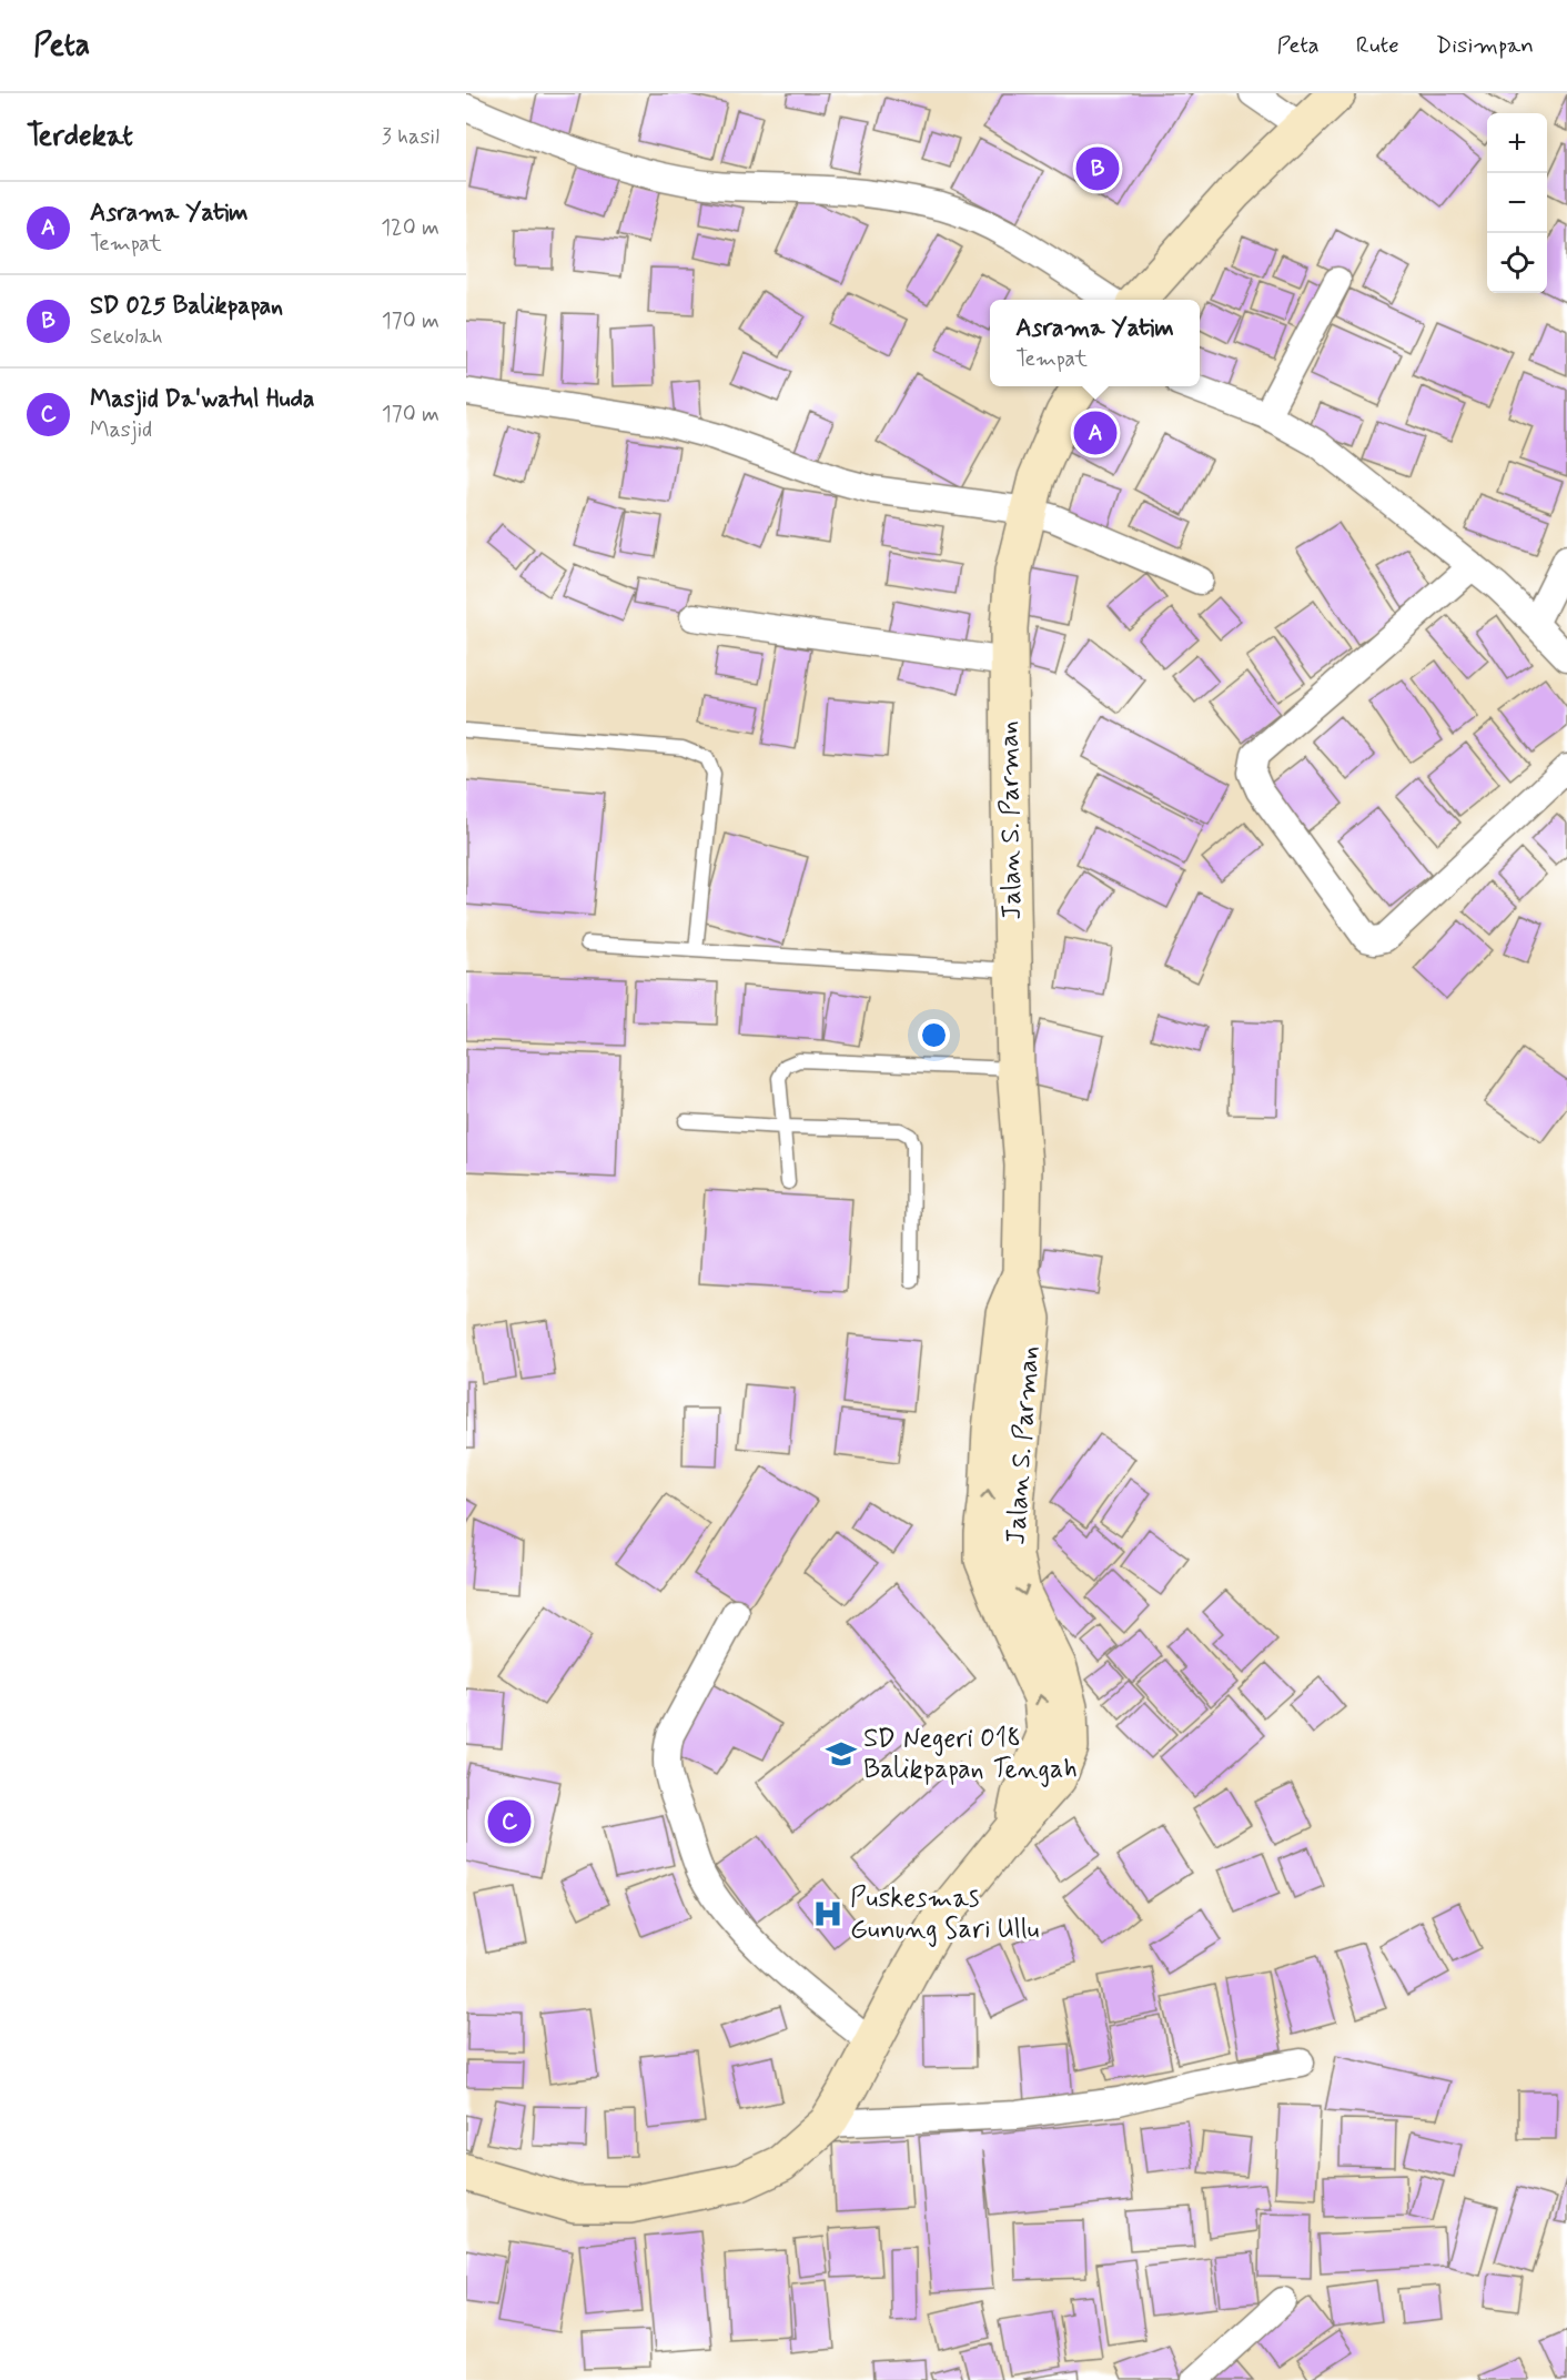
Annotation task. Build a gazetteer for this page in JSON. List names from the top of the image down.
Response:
{
  "streets": {
    "main road": ["Jalan S. Parman"]
  },
  "places": {
    "school or university": ["SD Negeri 018 Balikpapan Tengah"],
    "hospital": ["Puskesmas Gunung Sari Ullu"]
  },
  "page": {
    "header": "Peta",
    "nav": ["Peta", "Rute", "Disimpan"],
    "heading": ["Terdekat", "3 hasil"],
    "map_buttons": ["+", "−"],
    "pins": ["B", "A", "C"],
    "list": [
      {
        "mark": "A",
        "name": "Asrama Yatim",
        "note": "Tempat",
        "value": "120 m"
      },
      {
        "mark": "B",
        "name": "SD 025 Balikpapan",
        "note": "Sekolah",
        "value": "170 m"
      },
      {
        "mark": "C",
        "name": "Masjid Da'watul Huda",
        "note": "Masjid",
        "value": "170 m"
      }
    ],
    "popup": ["Asrama Yatim", "Tempat"]
  }
}
